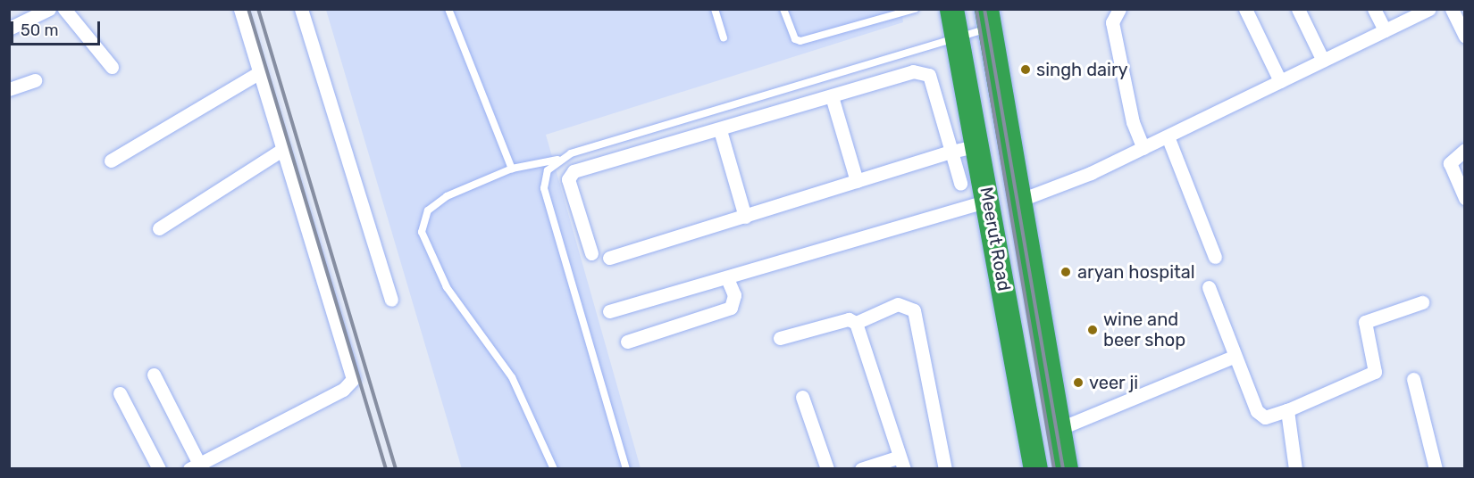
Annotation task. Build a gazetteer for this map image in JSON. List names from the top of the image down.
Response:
{
  "streets": {
    "highway": ["Meerut Road"]
  },
  "places": [
    "singh dairy",
    "aryan hospital",
    "wine and beer shop",
    "veer ji"
  ],
  "scale_bar": "50 m"
}
